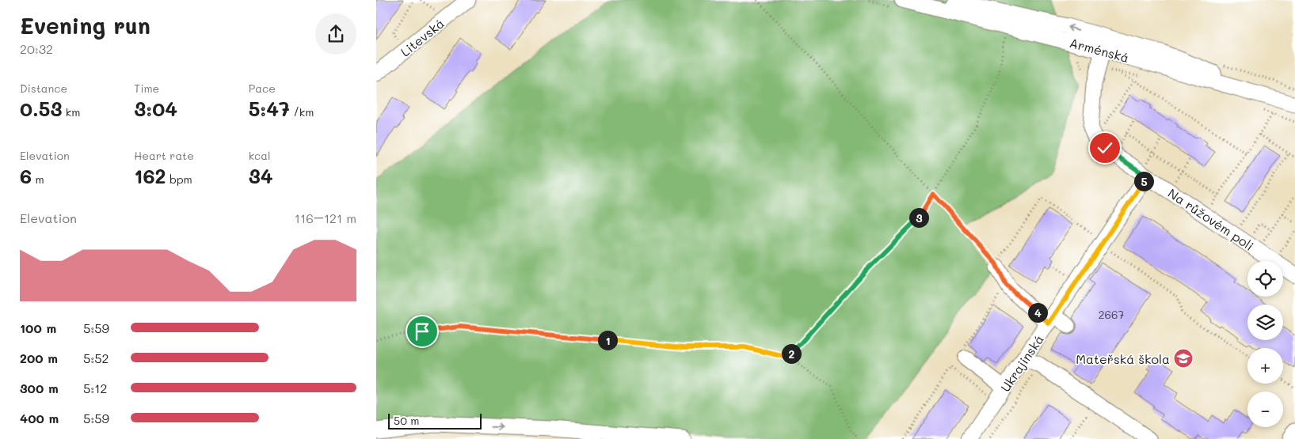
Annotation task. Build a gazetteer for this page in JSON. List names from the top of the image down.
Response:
{
  "streets": {
    "street": [
      "Litevská",
      "Arménská",
      "Na růžovém poli",
      "Ukrajinská"
    ]
  },
  "crossings": [
    ["Na růžovém poli", "Ukrajinská"]
  ],
  "places": {
    "school or university": ["Mateřská škola"]
  },
  "house_numbers": ["2667"],
  "scale_bar": "50 m",
  "page": {
    "heading": ["Evening run", "20:32"],
    "stats": [
      ["Distance", "0.53 km"],
      ["Time", "3:04"],
      ["Pace", "5:47 /km"],
      ["Elevation", "6 m"],
      ["Heart rate", "162 bpm"],
      ["kcal", "34"]
    ],
    "pins": [
      "5",
      "3",
      "4",
      "1",
      "2"
    ],
    "chart": ["Elevation", "116–121 m"],
    "map_buttons": ["+", "−"],
    "list": [
      {
        "name": "100 m",
        "note": "5:59"
      },
      {
        "name": "200 m",
        "note": "5:52"
      },
      {
        "name": "300 m",
        "note": "5:12"
      },
      {
        "name": "400 m",
        "note": "5:59"
      }
    ],
    "scale": "50 m"
  }
}
